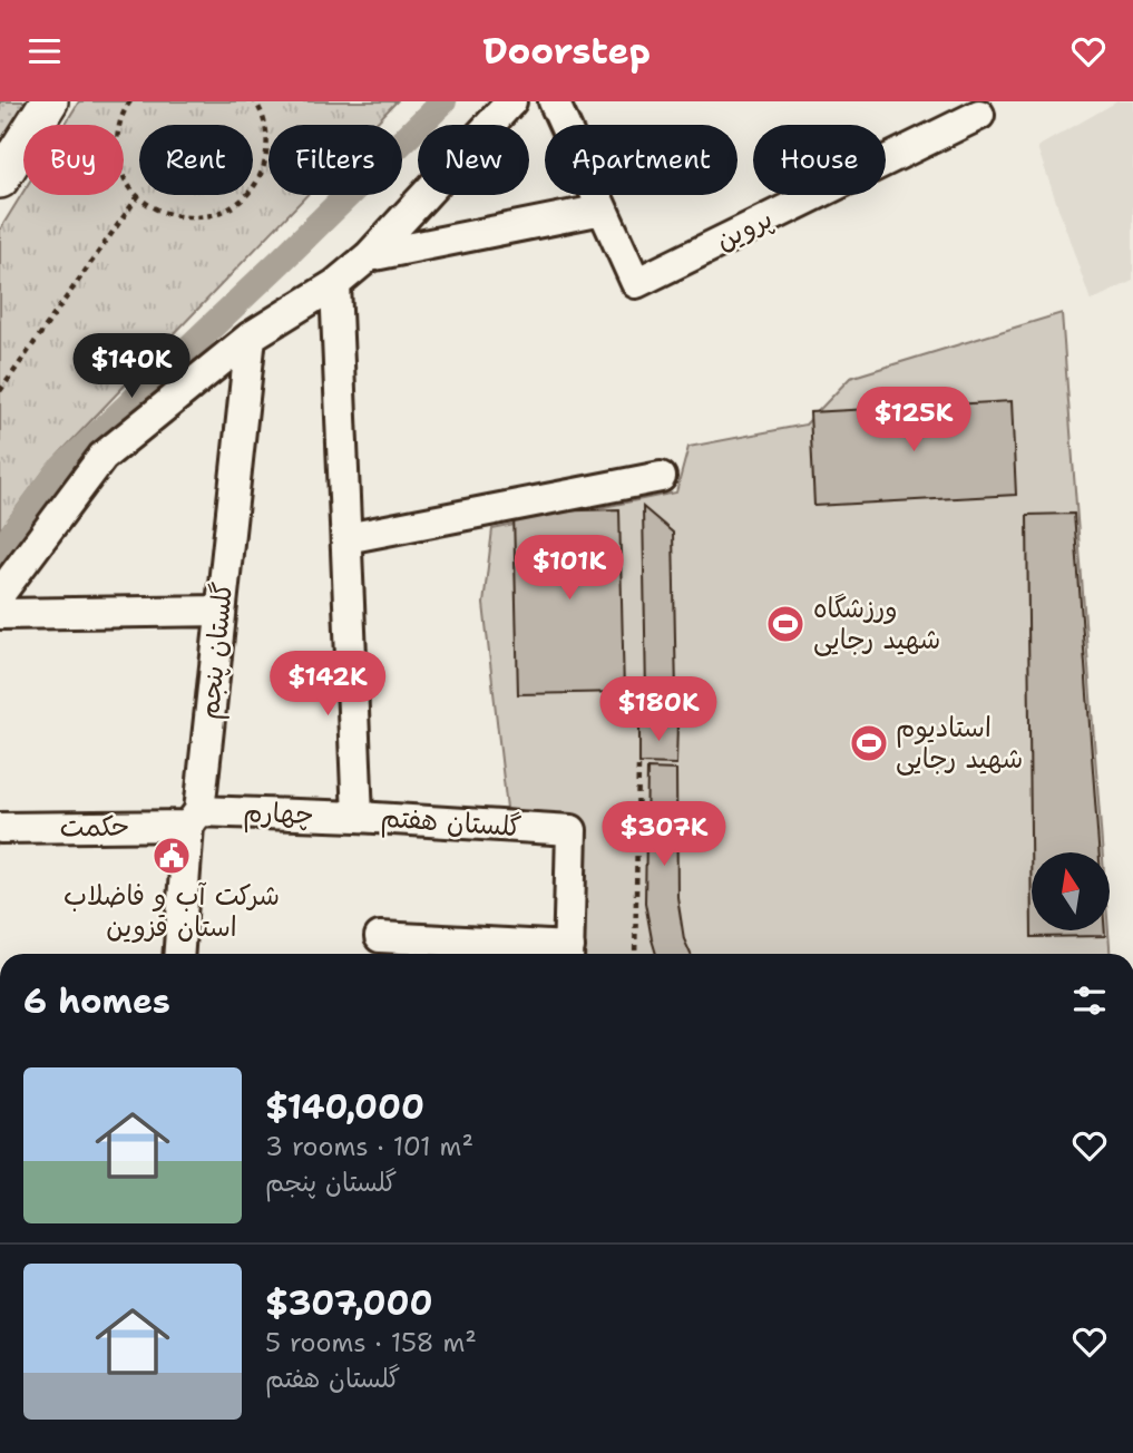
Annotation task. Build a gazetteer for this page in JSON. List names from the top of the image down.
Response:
{
  "streets": {
    "street": [
      "پروین",
      "گلستان پنجم",
      "چهارم",
      "گلستان هفتم",
      "حکمت"
    ]
  },
  "crossings": [
    ["گلستان پنجم", "چهارم"],
    ["گلستان پنجم", "حکمت"],
    ["چهارم", "گلستان هفتم"],
    ["چهارم", "حکمت"]
  ],
  "places": {
    "sports": ["ورزشگاه شهید رجایی", "استادیوم شهید رجایی"],
    "public building": ["شرکت آب و فاضلاب استان قزوین"]
  },
  "north": "top",
  "page": {
    "header": "Doorstep",
    "chip": [
      "Buy",
      "Rent",
      "Filters",
      "New",
      "Apartment",
      "House"
    ],
    "price": [
      "$140K",
      "$125K",
      "$101K",
      "$142K",
      "$180K",
      "$307K"
    ],
    "heading": "6 homes",
    "list": [
      {
        "name": "$140,000",
        "note": "3 rooms · 101 m² · گلستان پنجم"
      },
      {
        "name": "$307,000",
        "note": "5 rooms · 158 m² · گلستان هفتم"
      }
    ]
  }
}
